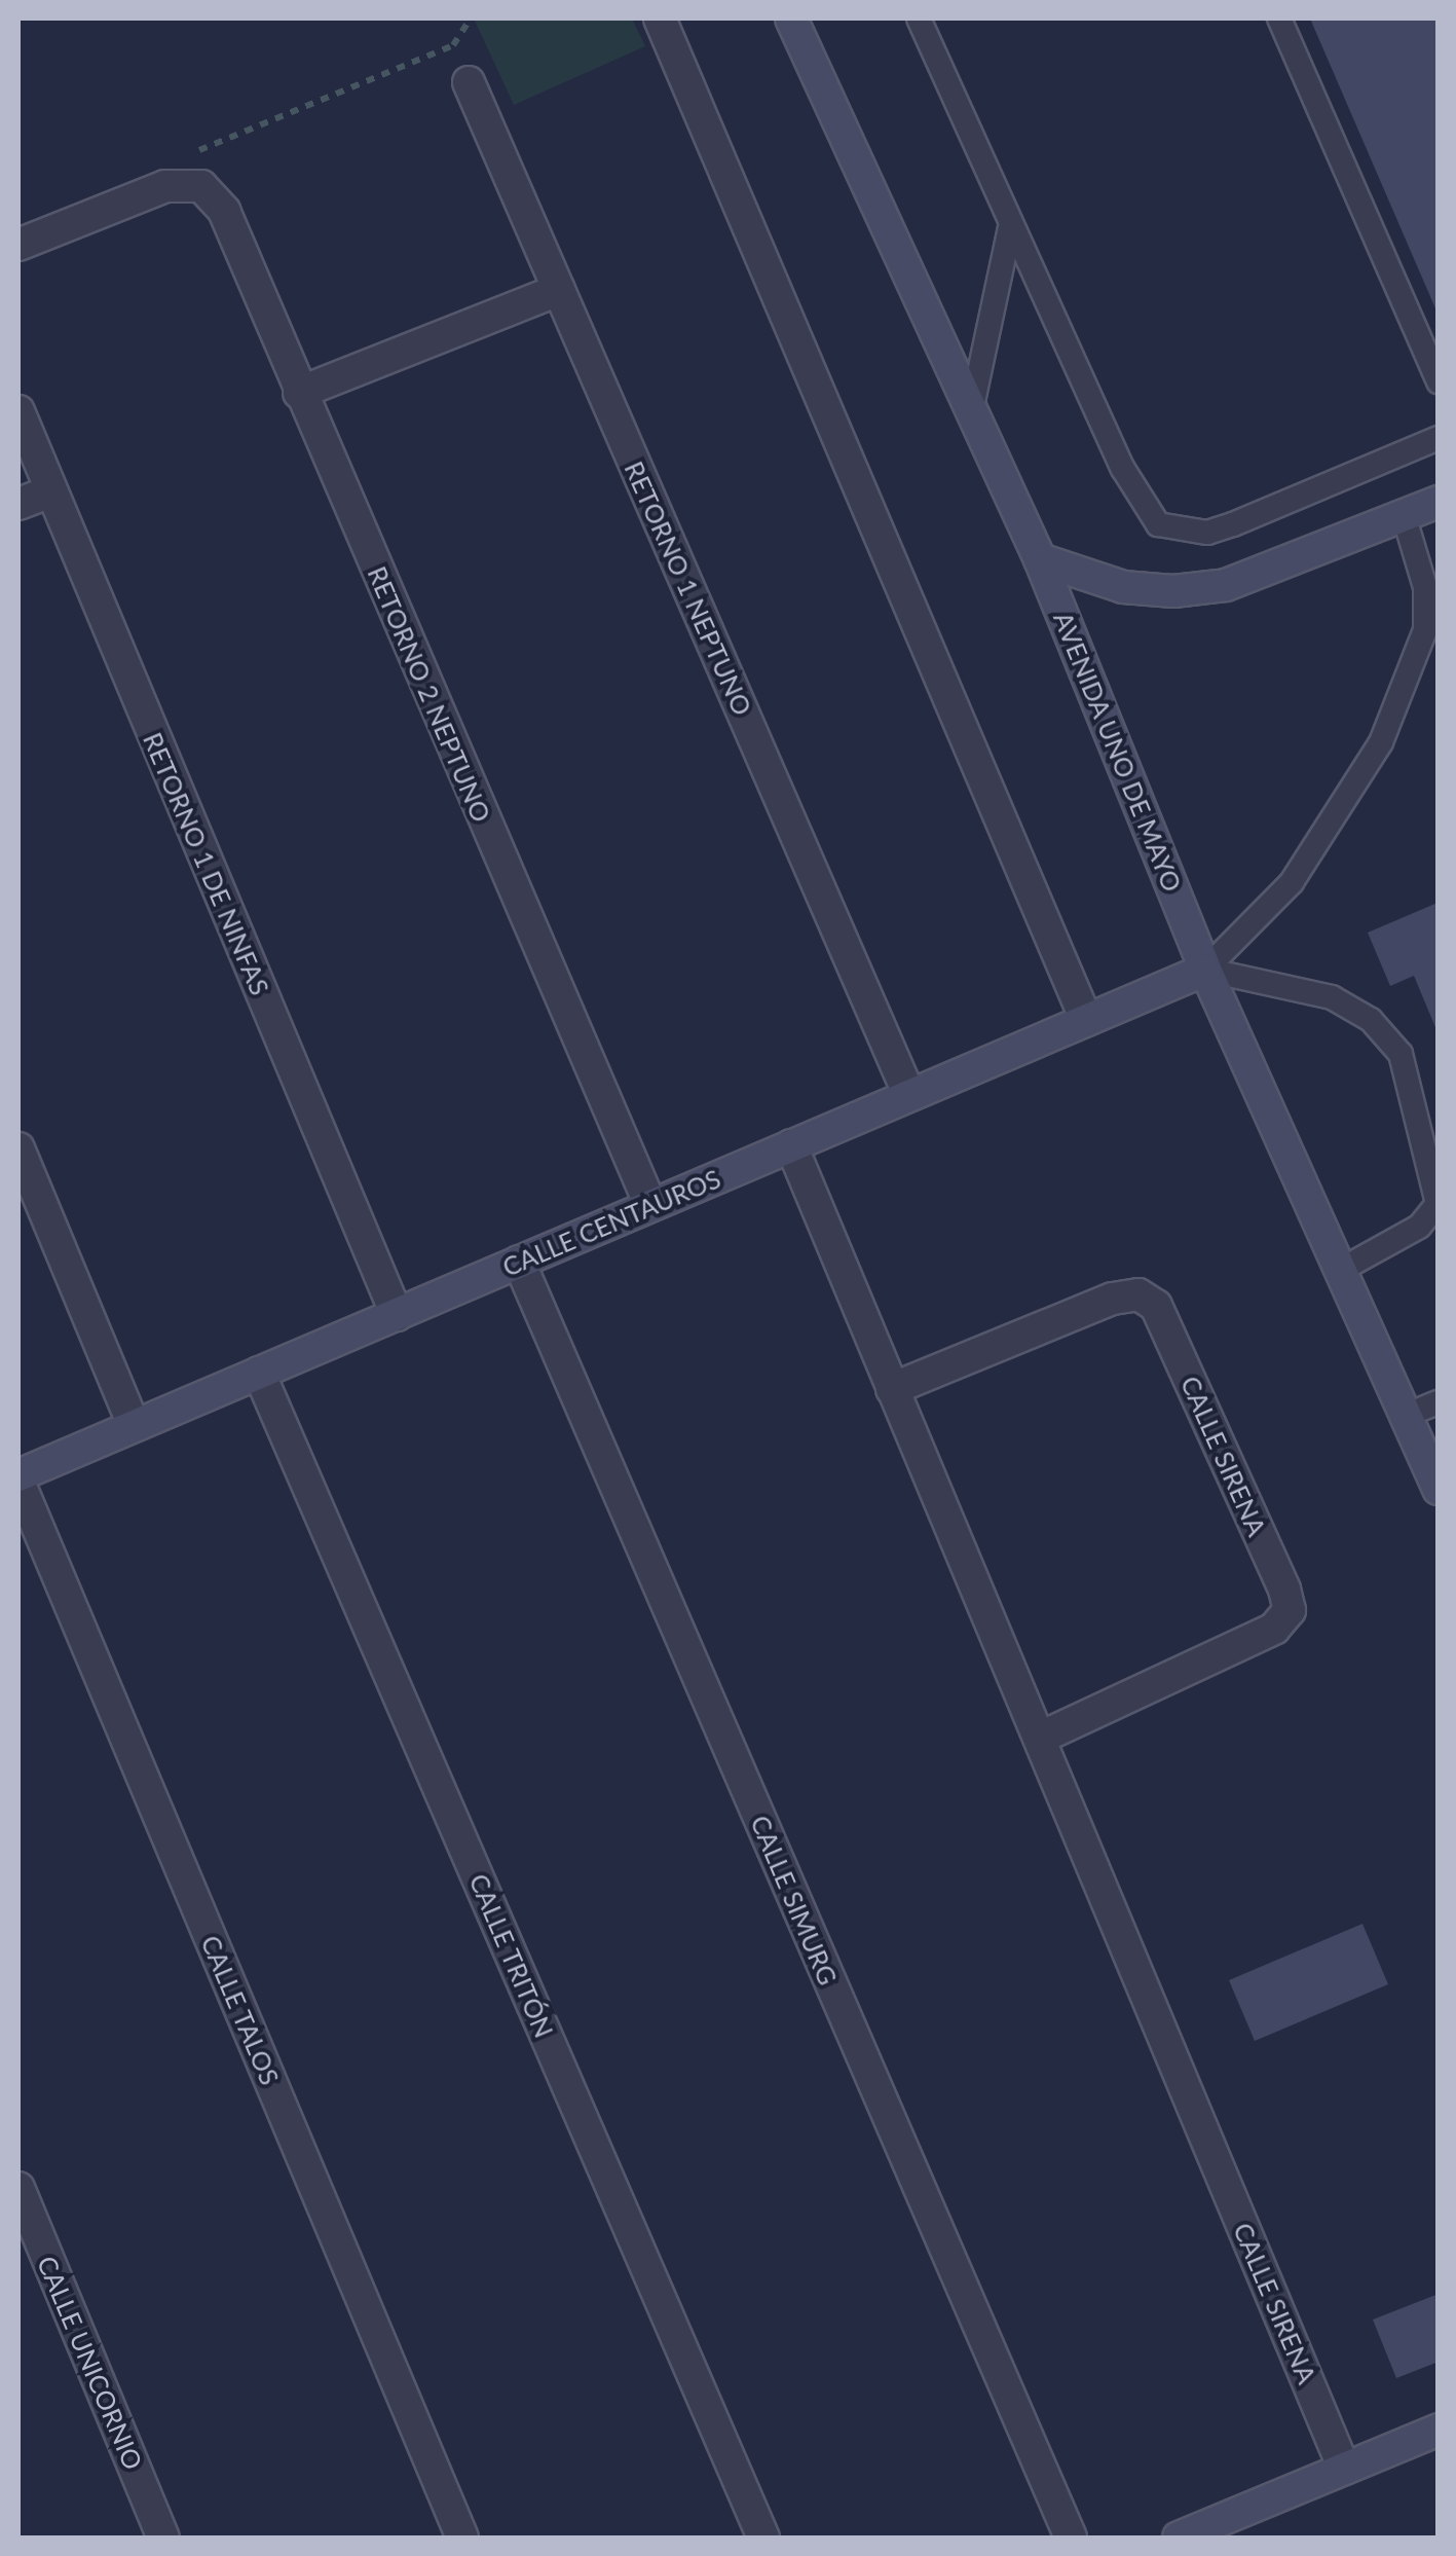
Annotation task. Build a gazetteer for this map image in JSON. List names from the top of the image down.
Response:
{
  "streets": {
    "street": [
      "RETORNO 1 NEPTUNO",
      "RETORNO 2 NEPTUNO",
      "AVENIDA UNO DE MAYO",
      "RETORNO 1 DE NINFAS",
      "CALLE CENTAUROS",
      "CALLE SIRENA",
      "CALLE SIMURG",
      "CALLE TRITÓN",
      "CALLE TALOS",
      "CALLE UNICORNIO"
    ]
  },
  "crossings": [
    ["RETORNO 1 NEPTUNO", "CALLE CENTAUROS"],
    ["RETORNO 2 NEPTUNO", "CALLE CENTAUROS"],
    ["AVENIDA UNO DE MAYO", "CALLE CENTAUROS"],
    ["RETORNO 1 DE NINFAS", "CALLE CENTAUROS"],
    ["CALLE CENTAUROS", "CALLE SIRENA"],
    ["CALLE CENTAUROS", "CALLE SIMURG"],
    ["CALLE CENTAUROS", "CALLE TRITÓN"],
    ["CALLE CENTAUROS", "CALLE TALOS"]
  ]
}
